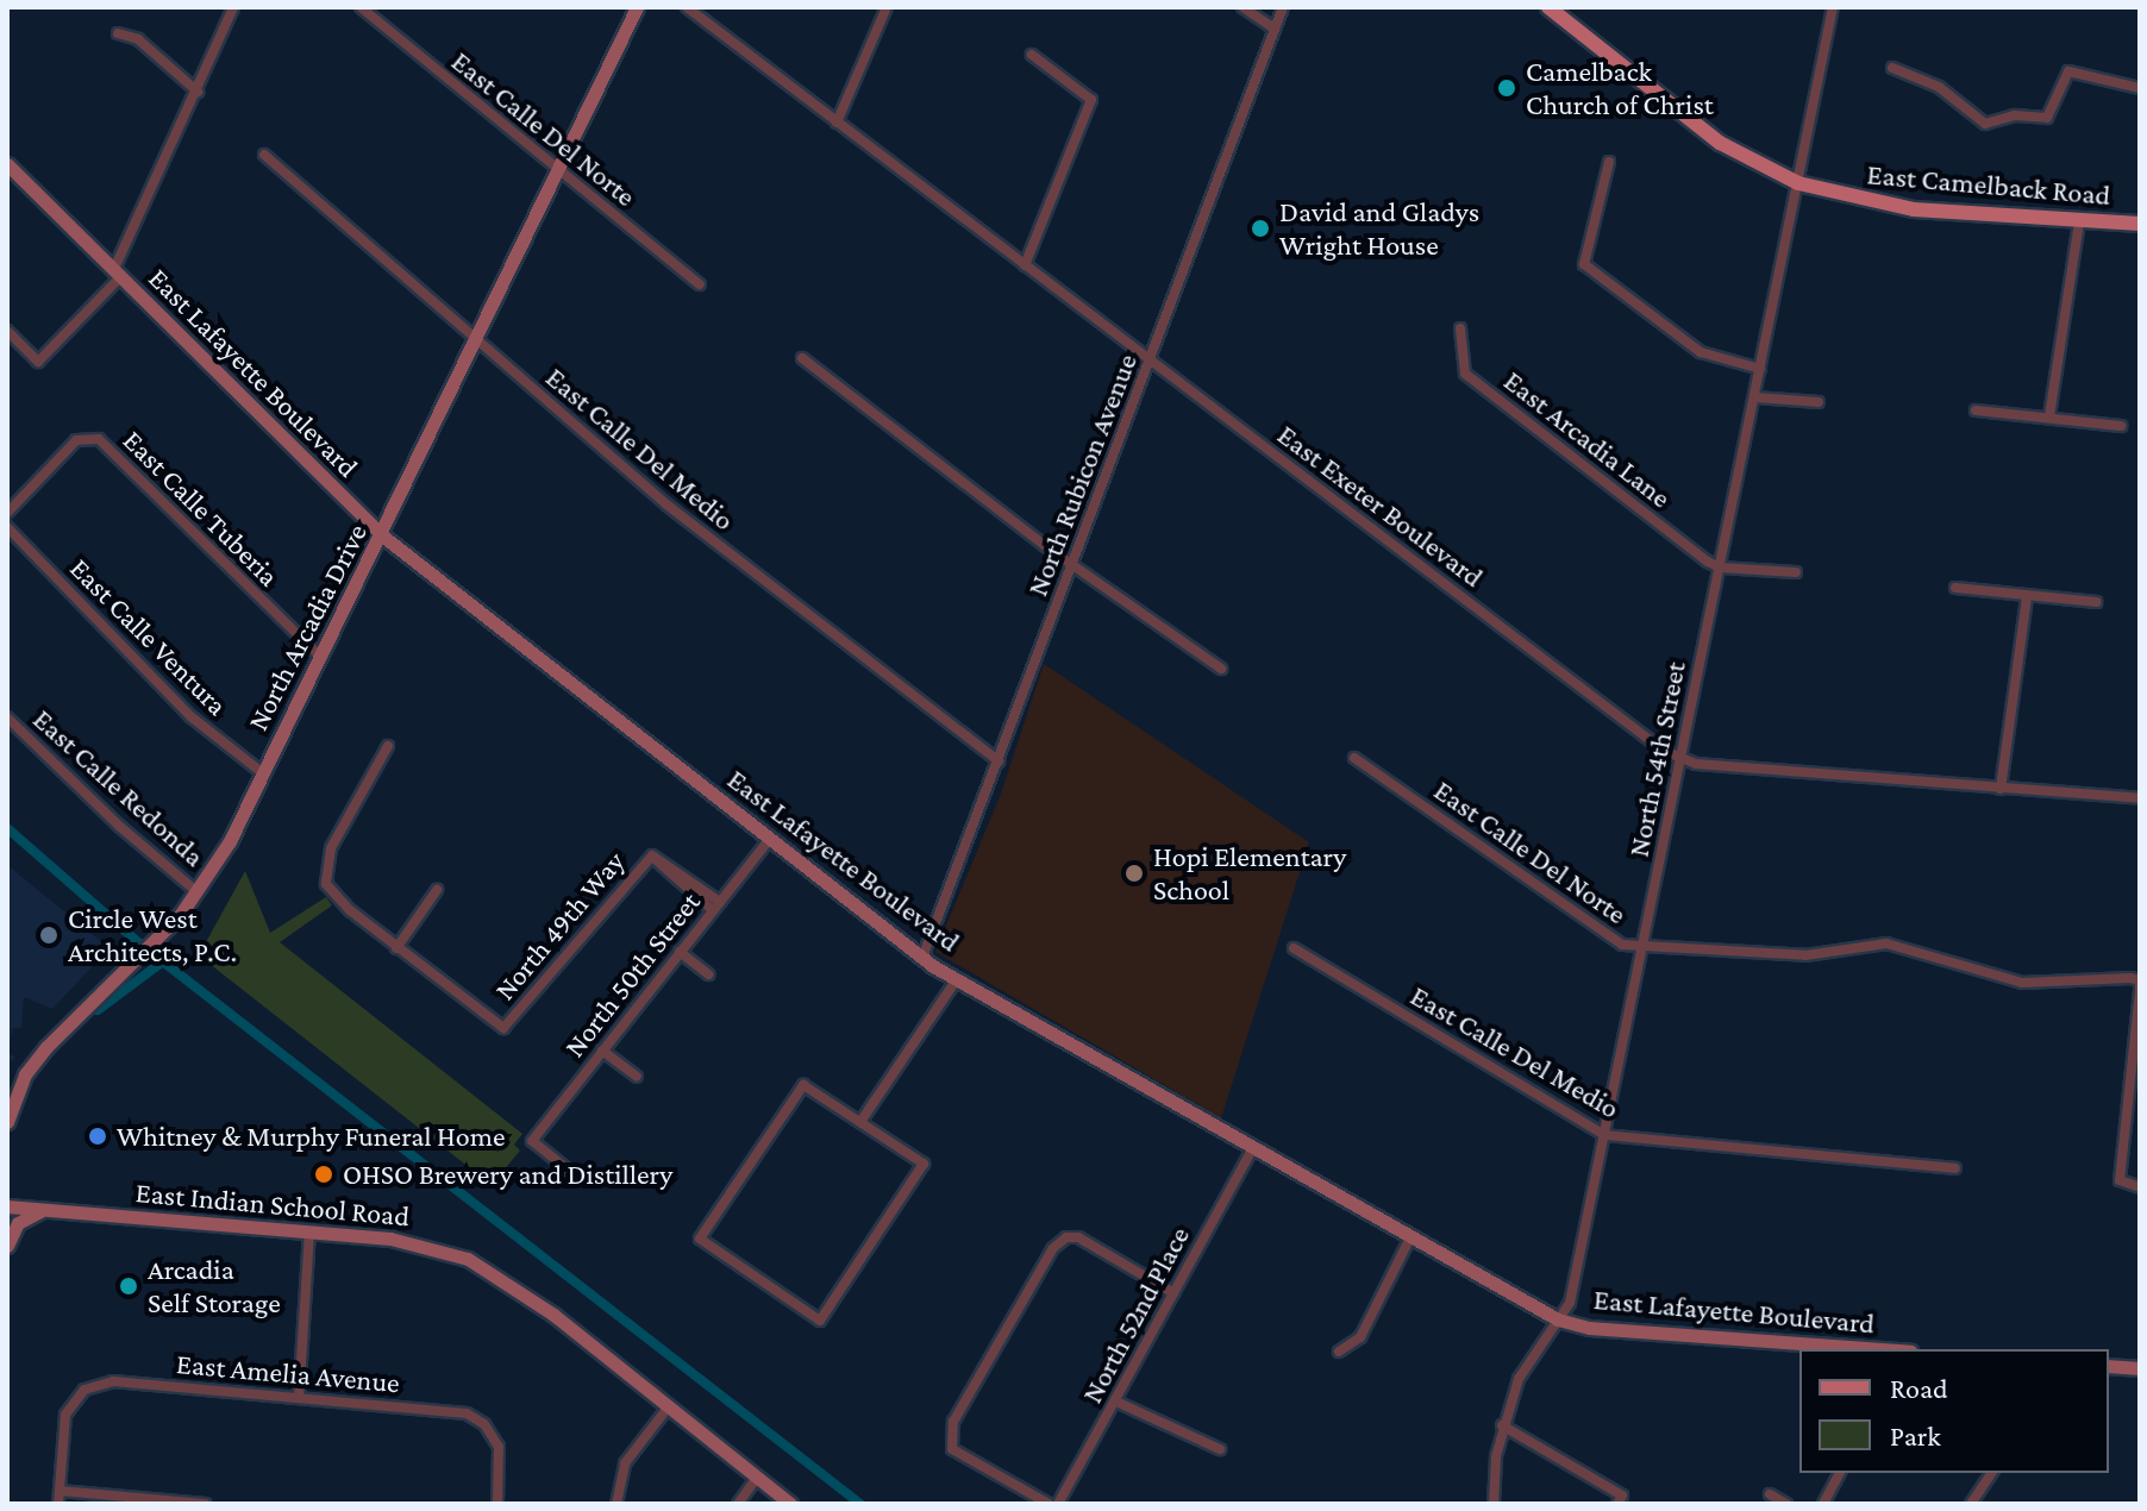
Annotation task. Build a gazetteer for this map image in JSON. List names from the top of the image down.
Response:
{
  "streets": {
    "main road": ["East Camelback Road"],
    "street": [
      "East Calle Del Norte",
      "East Lafayette Boulevard",
      "East Arcadia Lane",
      "East Calle Del Medio",
      "North Rubicon Avenue",
      "East Exeter Boulevard",
      "East Calle Tuberia",
      "North Arcadia Drive",
      "East Calle Ventura",
      "North 54th Street",
      "East Calle Redonda",
      "North 49th Way",
      "North 50th Street",
      "East Indian School Road",
      "North 52nd Place",
      "East Amelia Avenue"
    ]
  },
  "crossings": [
    ["East Calle Del Norte", "North Arcadia Drive"],
    ["East Calle Del Norte", "North 54th Street"],
    ["East Camelback Road", "North 54th Street"],
    ["East Lafayette Boulevard", "North Rubicon Avenue"],
    ["East Lafayette Boulevard", "North Arcadia Drive"],
    ["East Lafayette Boulevard", "North 54th Street"],
    ["East Lafayette Boulevard", "North 50th Street"],
    ["East Lafayette Boulevard", "North 52nd Place"],
    ["East Arcadia Lane", "North 54th Street"],
    ["East Calle Del Medio", "North Rubicon Avenue"],
    ["East Calle Del Medio", "North Arcadia Drive"],
    ["East Calle Del Medio", "North 54th Street"],
    ["North Rubicon Avenue", "East Exeter Boulevard"],
    ["East Exeter Boulevard", "North 54th Street"],
    ["East Calle Tuberia", "North Arcadia Drive"],
    ["North Arcadia Drive", "East Calle Ventura"],
    ["North Arcadia Drive", "East Calle Redonda"],
    ["North 49th Way", "North 50th Street"]
  ],
  "places": [
    "Camelback Church of Christ",
    "David and Gladys Wright House",
    "Hopi Elementary School",
    "Circle West Architects, P.C.",
    "Whitney & Murphy Funeral Home",
    "OHSO Brewery and Distillery",
    "Arcadia Self Storage"
  ],
  "legend": ["Road", "Park"]
}
